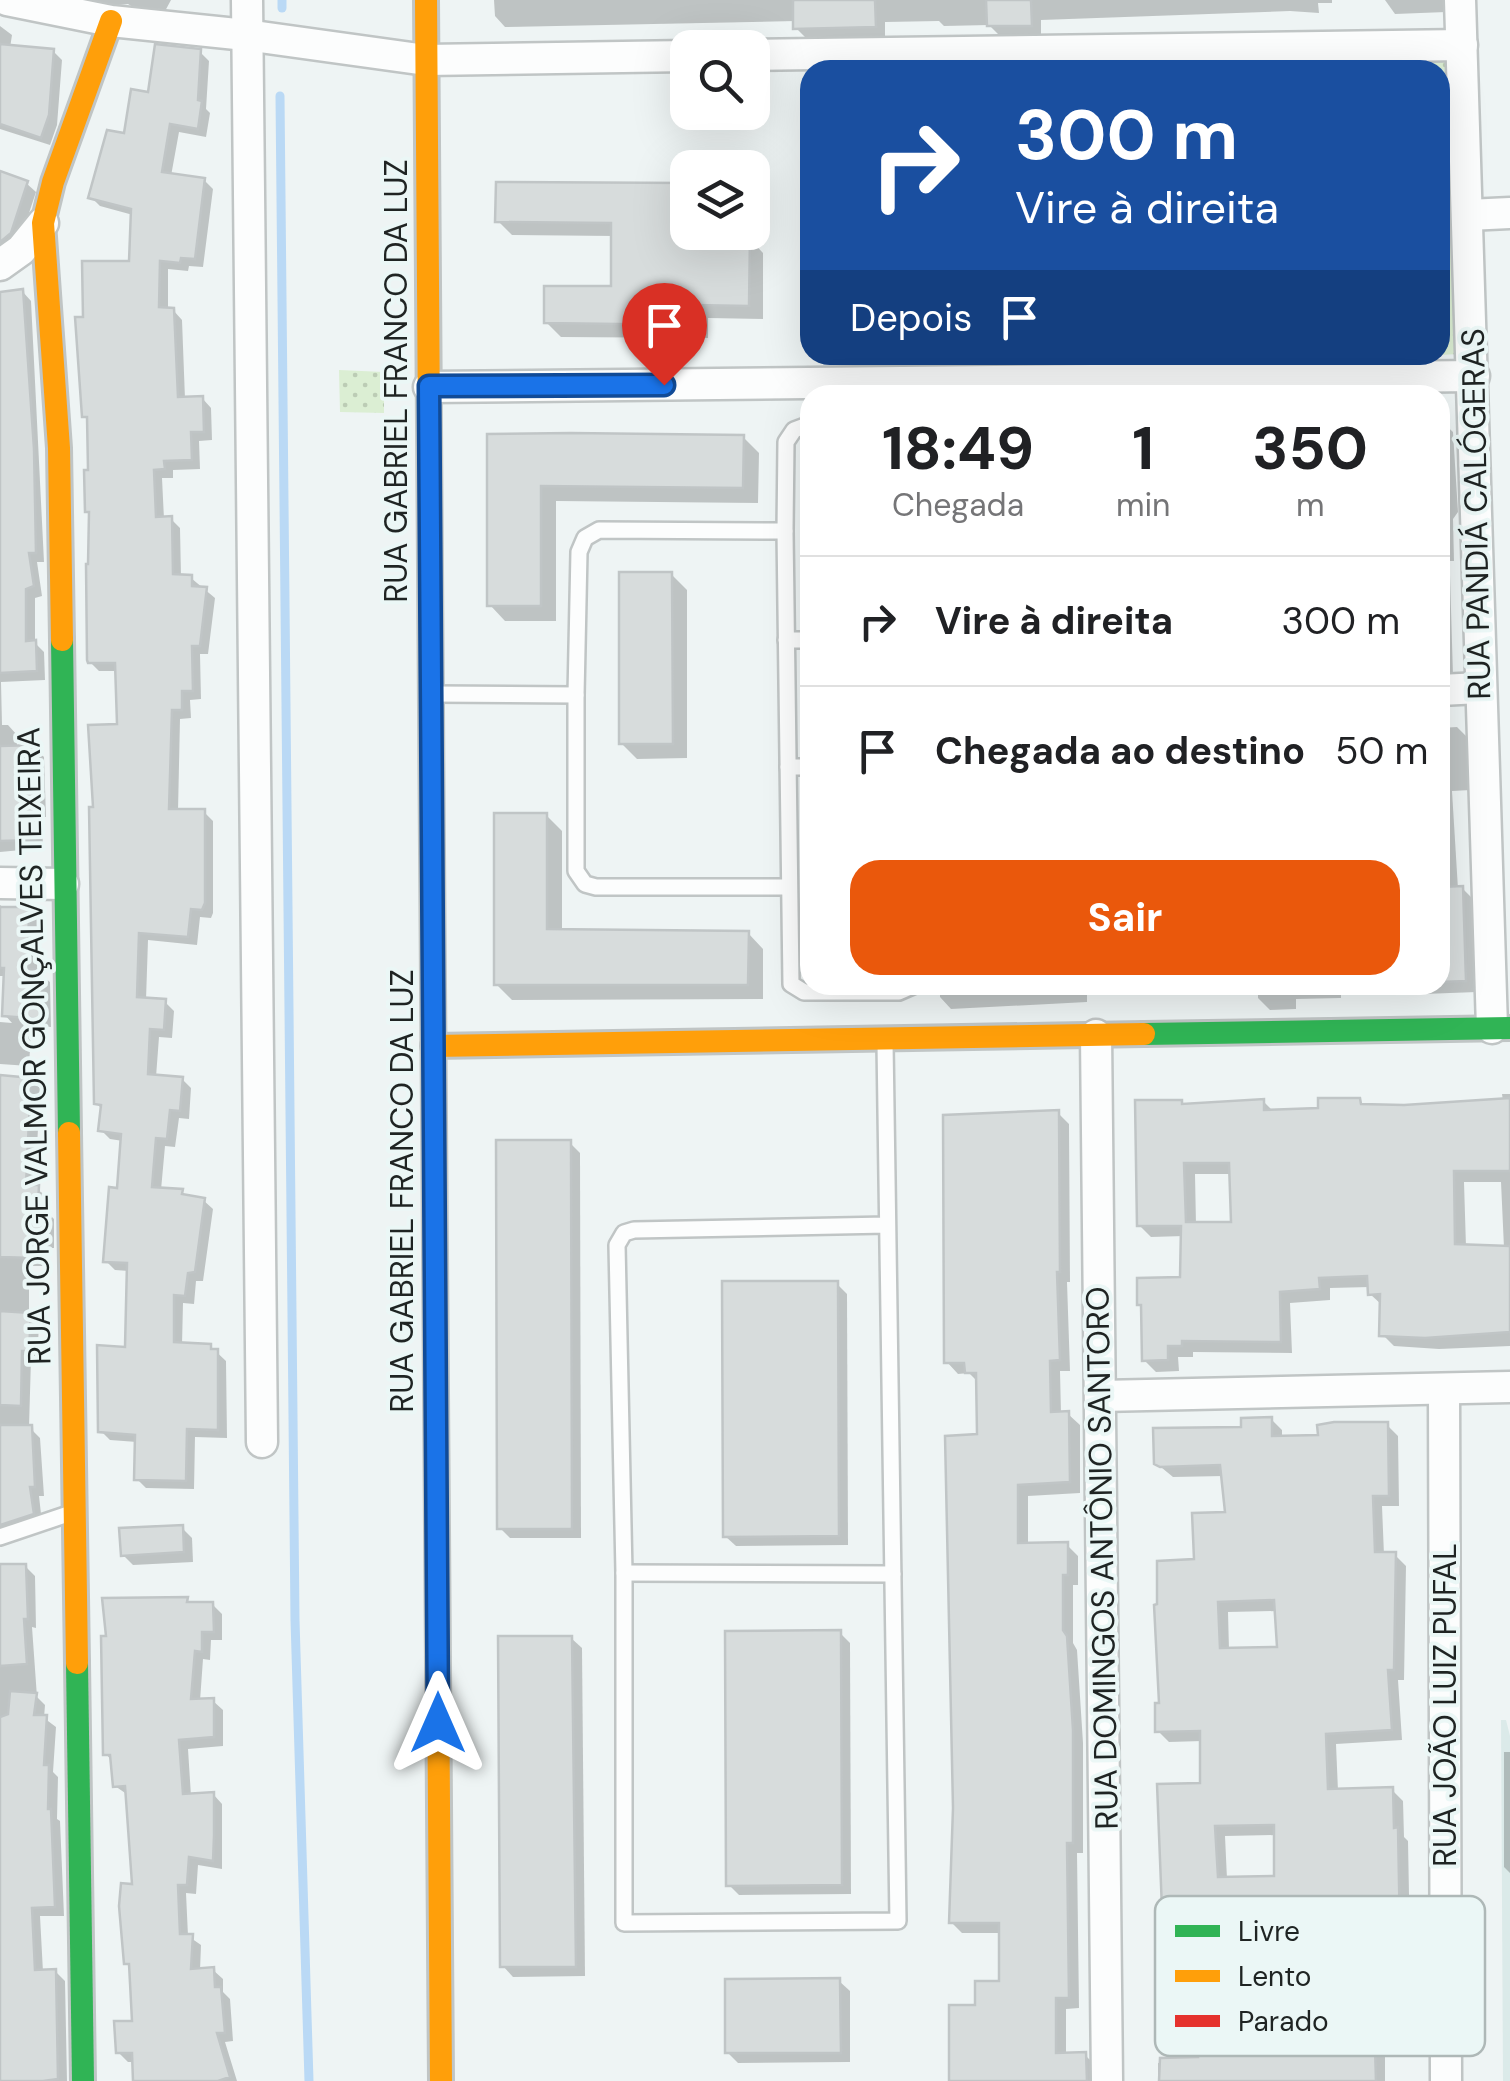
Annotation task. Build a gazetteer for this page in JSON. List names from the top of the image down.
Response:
{
  "streets": {
    "street": [
      "RUA GABRIEL FRANCO DA LUZ",
      "RUA PANDIÁ CALÓGERAS",
      "RUA JORGE VALMOR GONÇALVES TEIXEIRA",
      "RUA DOMINGOS ANTÔNIO SANTORO",
      "RUA JOÃO LUIZ PUFAL"
    ]
  },
  "legend": ["Livre", "Lento", "Parado"],
  "page": {
    "turn": ["300 m", "Vire à direita"],
    "then": "Depois",
    "eta": [
      "18:49",
      "Chegada",
      "1",
      "min",
      "350",
      "m"
    ],
    "list": [
      {
        "name": "Vire à direita",
        "value": "300 m"
      },
      {
        "name": "Chegada ao destino",
        "value": "50 m"
      }
    ],
    "buttons": "Sair"
  }
}
